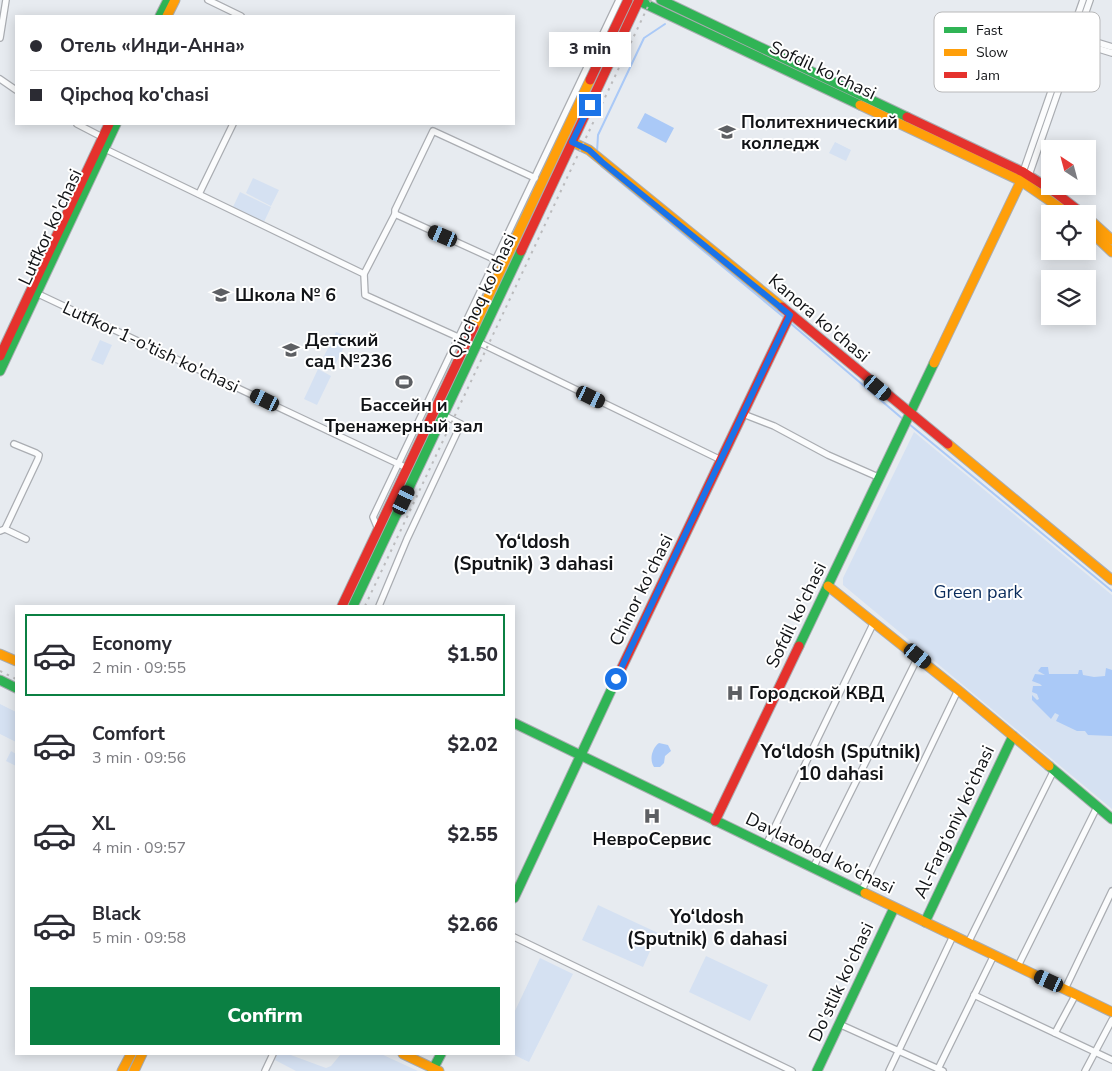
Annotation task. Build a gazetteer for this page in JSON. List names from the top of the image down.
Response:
{
  "streets": {
    "street": [
      "Sofdil ko'chasi",
      "Lutfkor ko'chasi",
      "Qipchoq ko'chasi",
      "Kanora ko'chasi",
      "Lutfkor 1-o'tish ko'chasi",
      "Chinor ko'chasi",
      "Al-Farg‘oniy ko‘chasi",
      "Davlatobod ko'chasi",
      "Do'stlik ko'chasi"
    ]
  },
  "crossings": [
    ["Sofdil ko'chasi", "Qipchoq ko'chasi"],
    ["Sofdil ko'chasi", "Kanora ko'chasi"],
    ["Sofdil ko'chasi", "Davlatobod ko'chasi"],
    ["Lutfkor ko'chasi", "Lutfkor 1-o'tish ko'chasi"],
    ["Qipchoq ko'chasi", "Kanora ko'chasi"],
    ["Qipchoq ko'chasi", "Lutfkor 1-o'tish ko'chasi"],
    ["Kanora ko'chasi", "Chinor ko'chasi"],
    ["Chinor ko'chasi", "Davlatobod ko'chasi"],
    ["Al-Farg‘oniy ko‘chasi", "Davlatobod ko'chasi"],
    ["Davlatobod ko'chasi", "Do'stlik ko'chasi"]
  ],
  "districts": ["Yo‘ldosh (Sputnik) 3 dahasi", "Yo‘ldosh (Sputnik) 10 dahasi", "Yo‘ldosh (Sputnik) 6 dahasi"],
  "parks": ["Green park"],
  "places": {
    "school or university": ["Политехнический колледж", "Школа № 6", "Детский сад №236"],
    "sports": ["Бассейн и Тренажерный зал"],
    "hospital": ["Городской КВД", "НевроСервис"]
  },
  "legend": ["Fast", "Slow", "Jam"],
  "north": "top left",
  "page": {
    "banner": ["Отель «Инди-Анна»", "Qipchoq ko'chasi"],
    "bubble": "3 min",
    "list": [
      {
        "name": "Economy",
        "note": "2 min · 09:55",
        "value": "$1.50"
      },
      {
        "name": "Comfort",
        "note": "3 min · 09:56",
        "value": "$2.02"
      },
      {
        "name": "XL",
        "note": "4 min · 09:57",
        "value": "$2.55"
      },
      {
        "name": "Black",
        "note": "5 min · 09:58",
        "value": "$2.66"
      }
    ],
    "buttons": "Confirm"
  }
}
